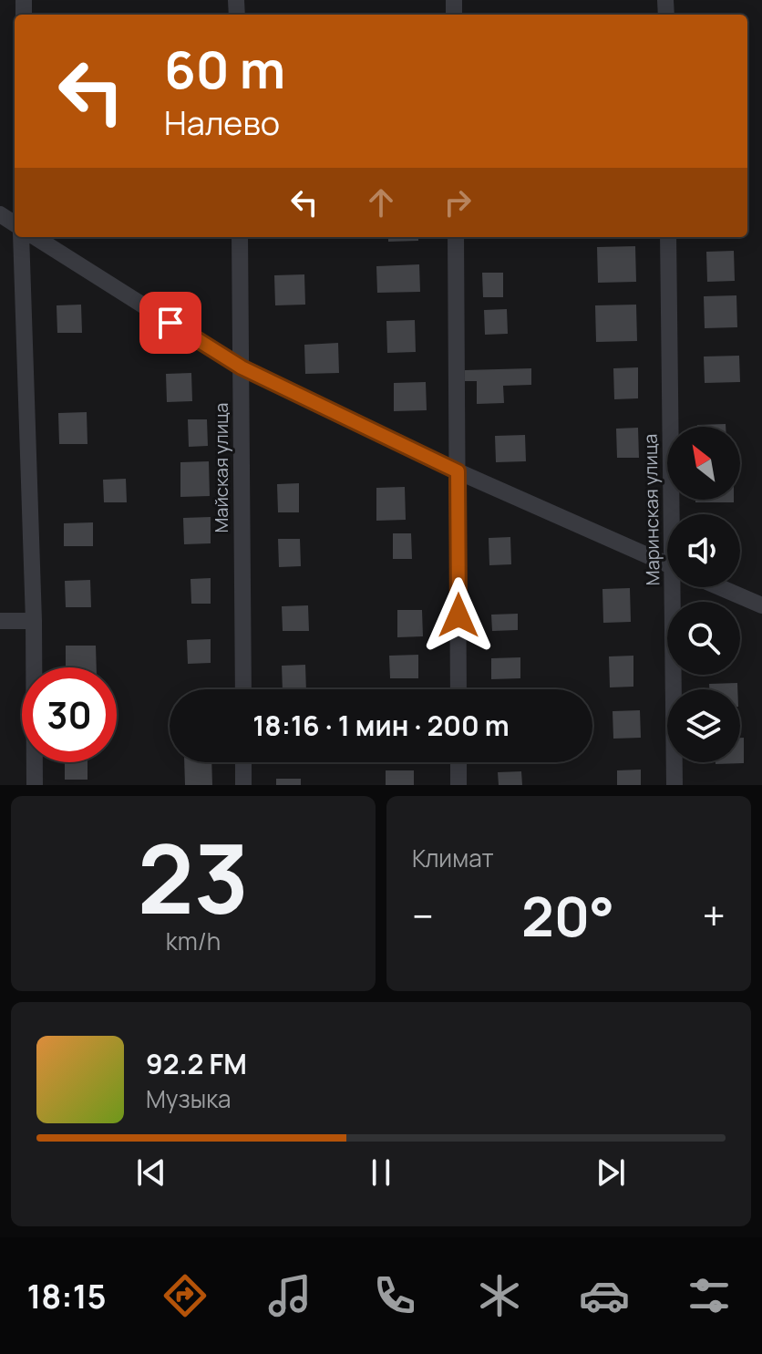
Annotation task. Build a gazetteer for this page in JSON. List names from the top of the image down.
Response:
{
  "streets": {
    "street": ["Майская улица", "Маринская улица"]
  },
  "north": "top left",
  "page": {
    "turn": ["60 m", "Налево"],
    "limit": "30",
    "trip": "18:16 · 1 мин · 200 m",
    "tile": [
      ["23", "km/h"],
      "Климат"
    ],
    "heat": ["−", "20°", "+"],
    "song": ["92.2 FM", "Музыка"],
    "tabs": "18:15"
  }
}
